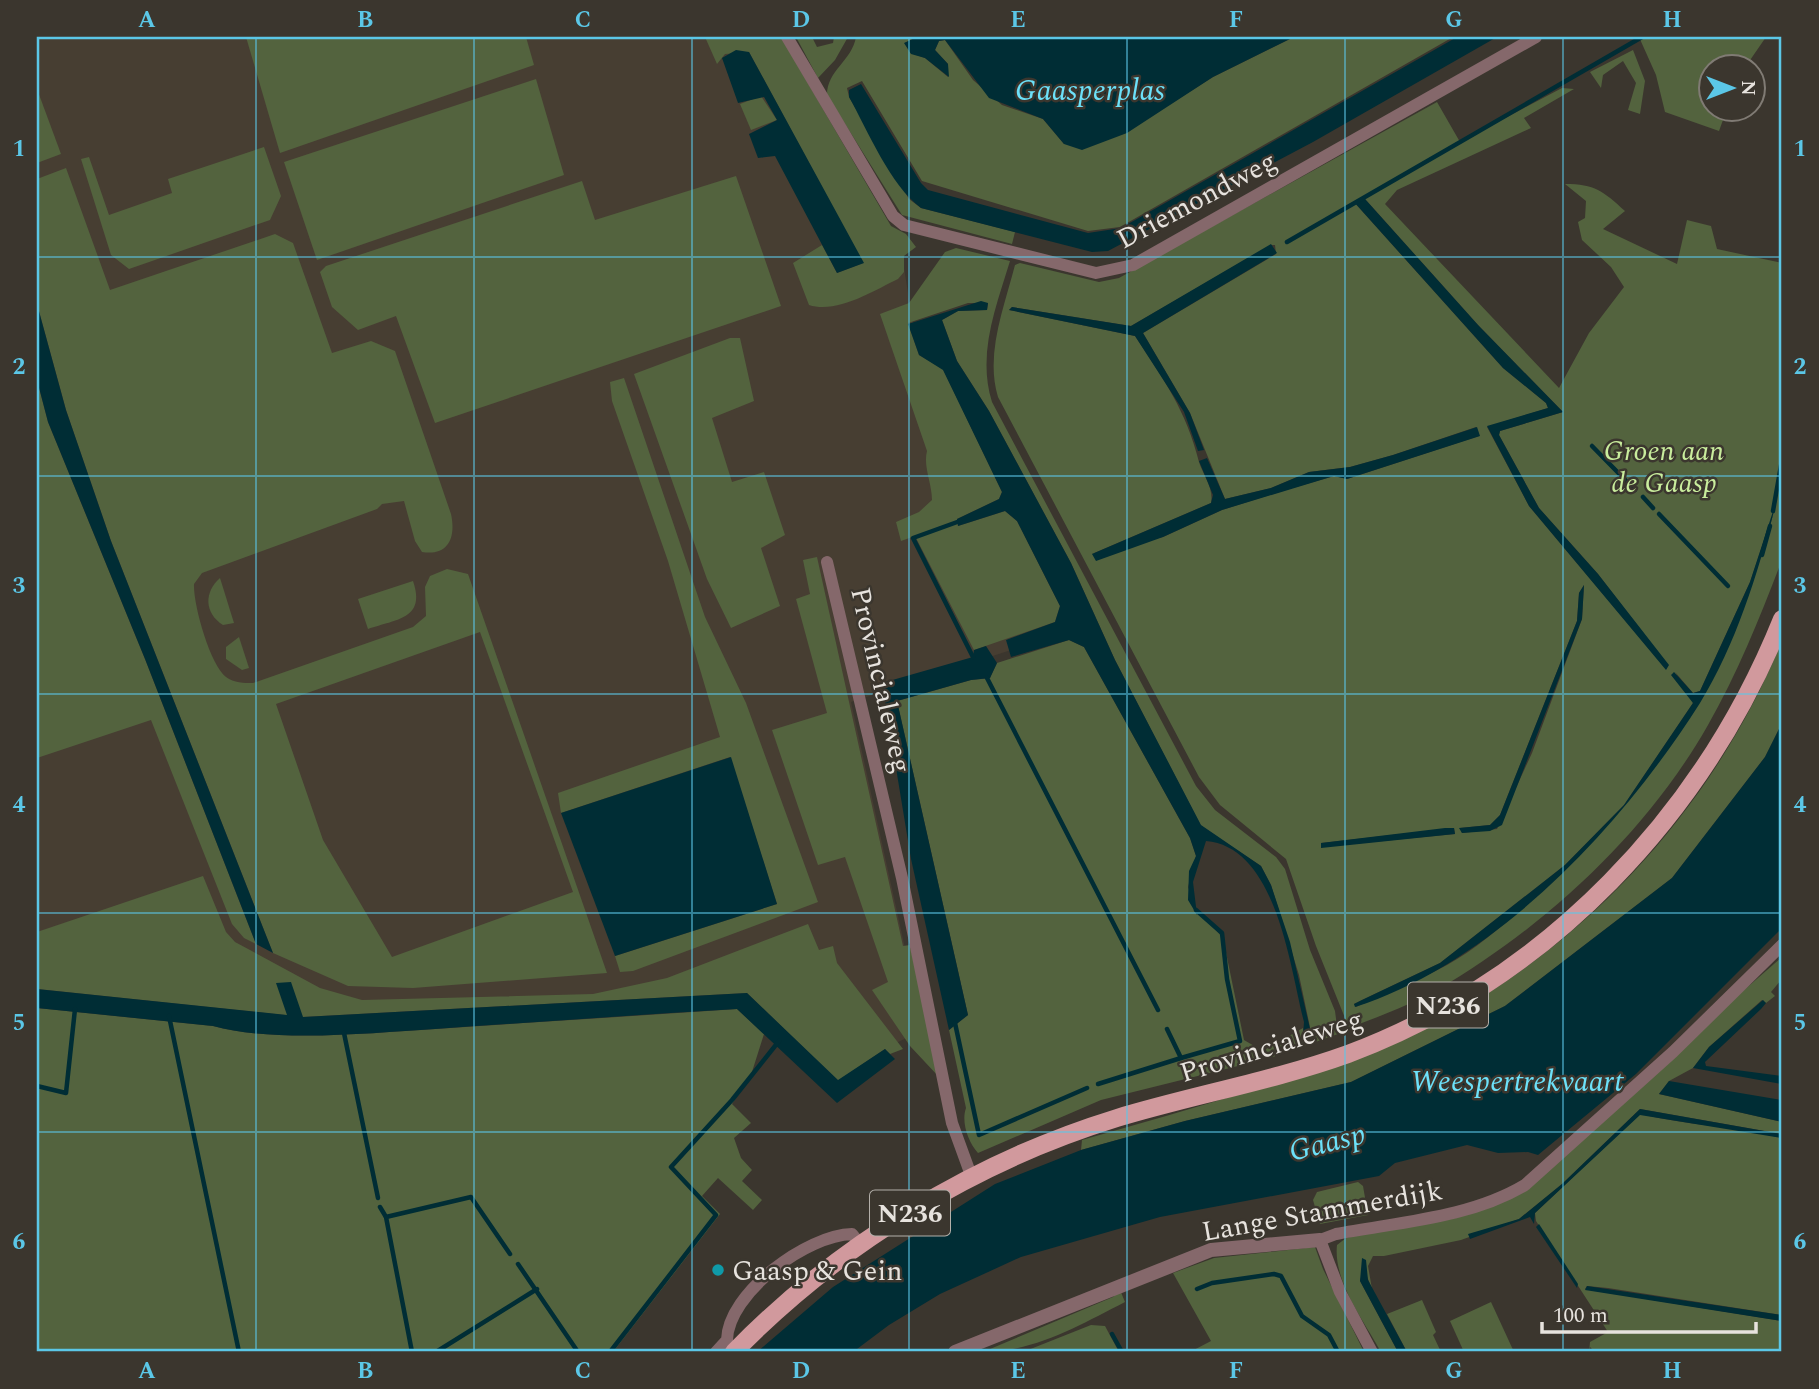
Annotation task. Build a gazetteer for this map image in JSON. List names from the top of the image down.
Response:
{
  "streets": {
    "main road": ["Provincialeweg", "N236"],
    "street": ["Driemondweg", "Lange Stammerdijk"]
  },
  "water": ["Gaasperplas", "Weespertrekvaart", "Gaasp"],
  "parks": ["Groen aan de Gaasp"],
  "places": ["Gaasp & Gein"],
  "scale_bar": "100 m",
  "north": "right",
  "grid": {
    "columns": [
      "A",
      "B",
      "C",
      "D",
      "E",
      "F",
      "G",
      "H"
    ],
    "rows": [
      "1",
      "2",
      "3",
      "4",
      "5",
      "6"
    ]
  }
}
